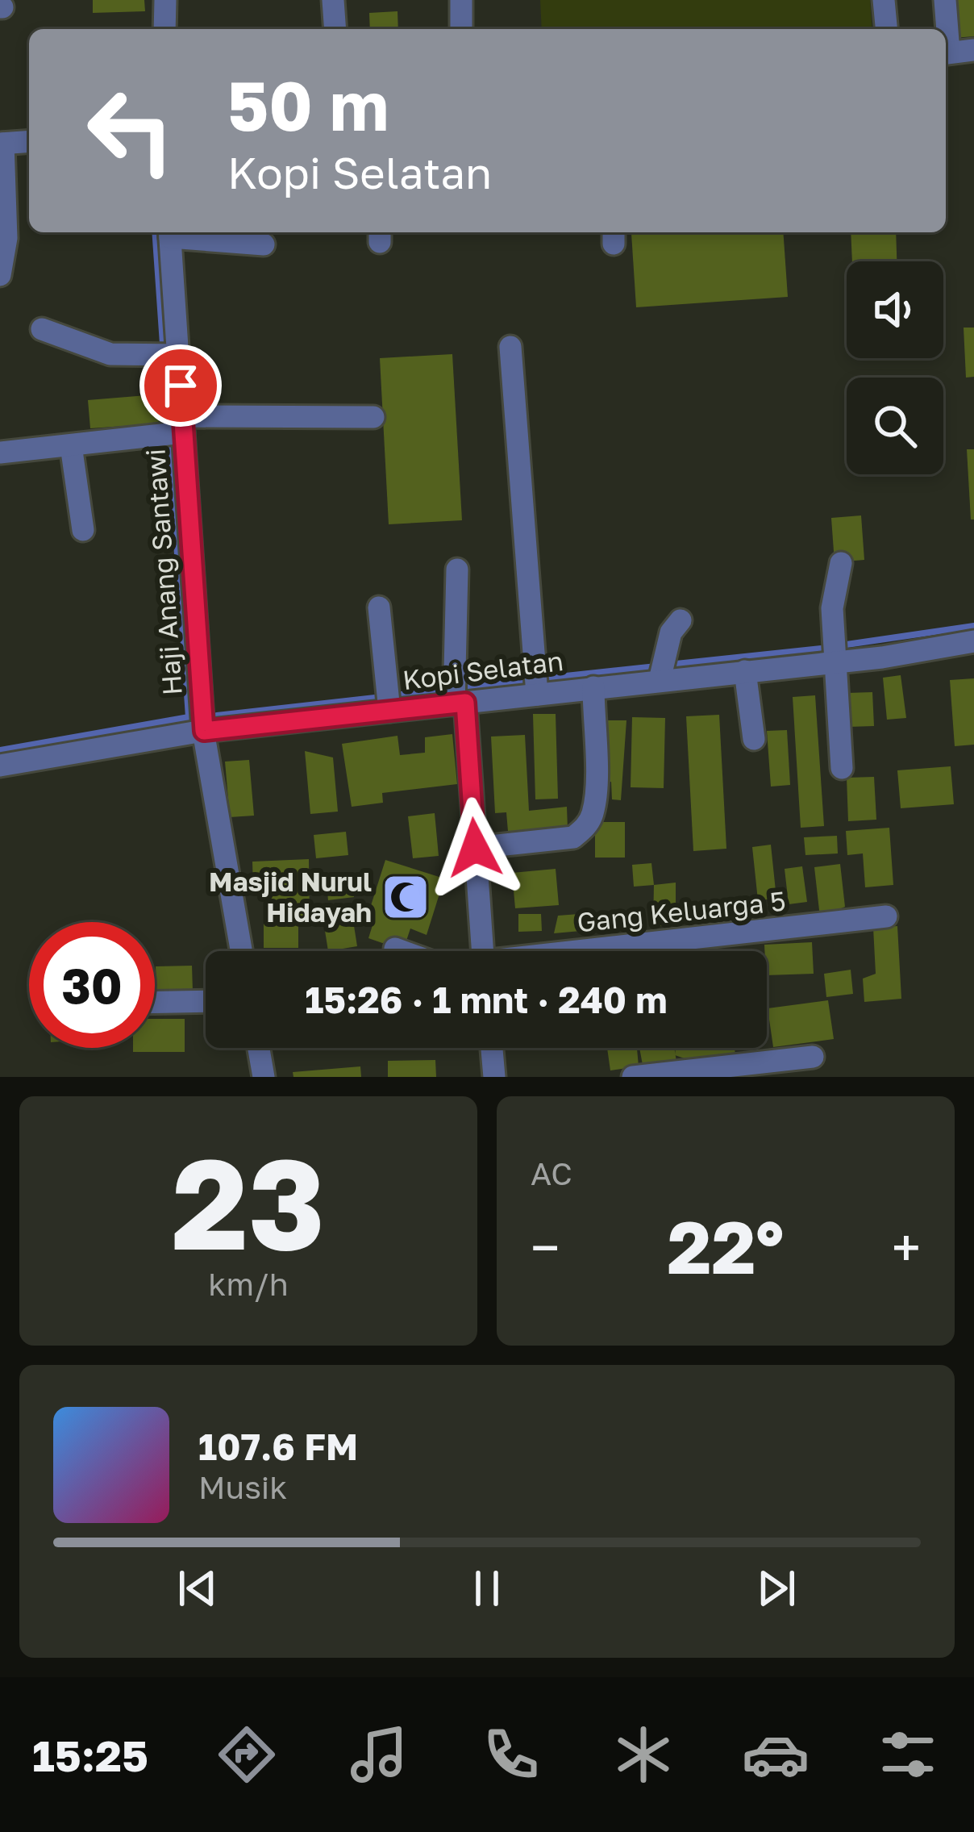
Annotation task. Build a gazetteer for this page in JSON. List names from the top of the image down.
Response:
{
  "streets": {
    "street": ["Haji Anang Santawi", "Kopi Selatan", "Gang Keluarga 5"]
  },
  "crossings": [
    ["Haji Anang Santawi", "Kopi Selatan"]
  ],
  "places": {
    "mosque": ["Masjid Nurul Hidayah"]
  },
  "page": {
    "turn": ["50 m", "Kopi Selatan"],
    "limit": "30",
    "trip": "15:26 · 1 mnt · 240 m",
    "tile": [
      ["23", "km/h"],
      "AC"
    ],
    "heat": ["−", "22°", "+"],
    "song": ["107.6 FM", "Musik"],
    "tabs": "15:25"
  }
}
